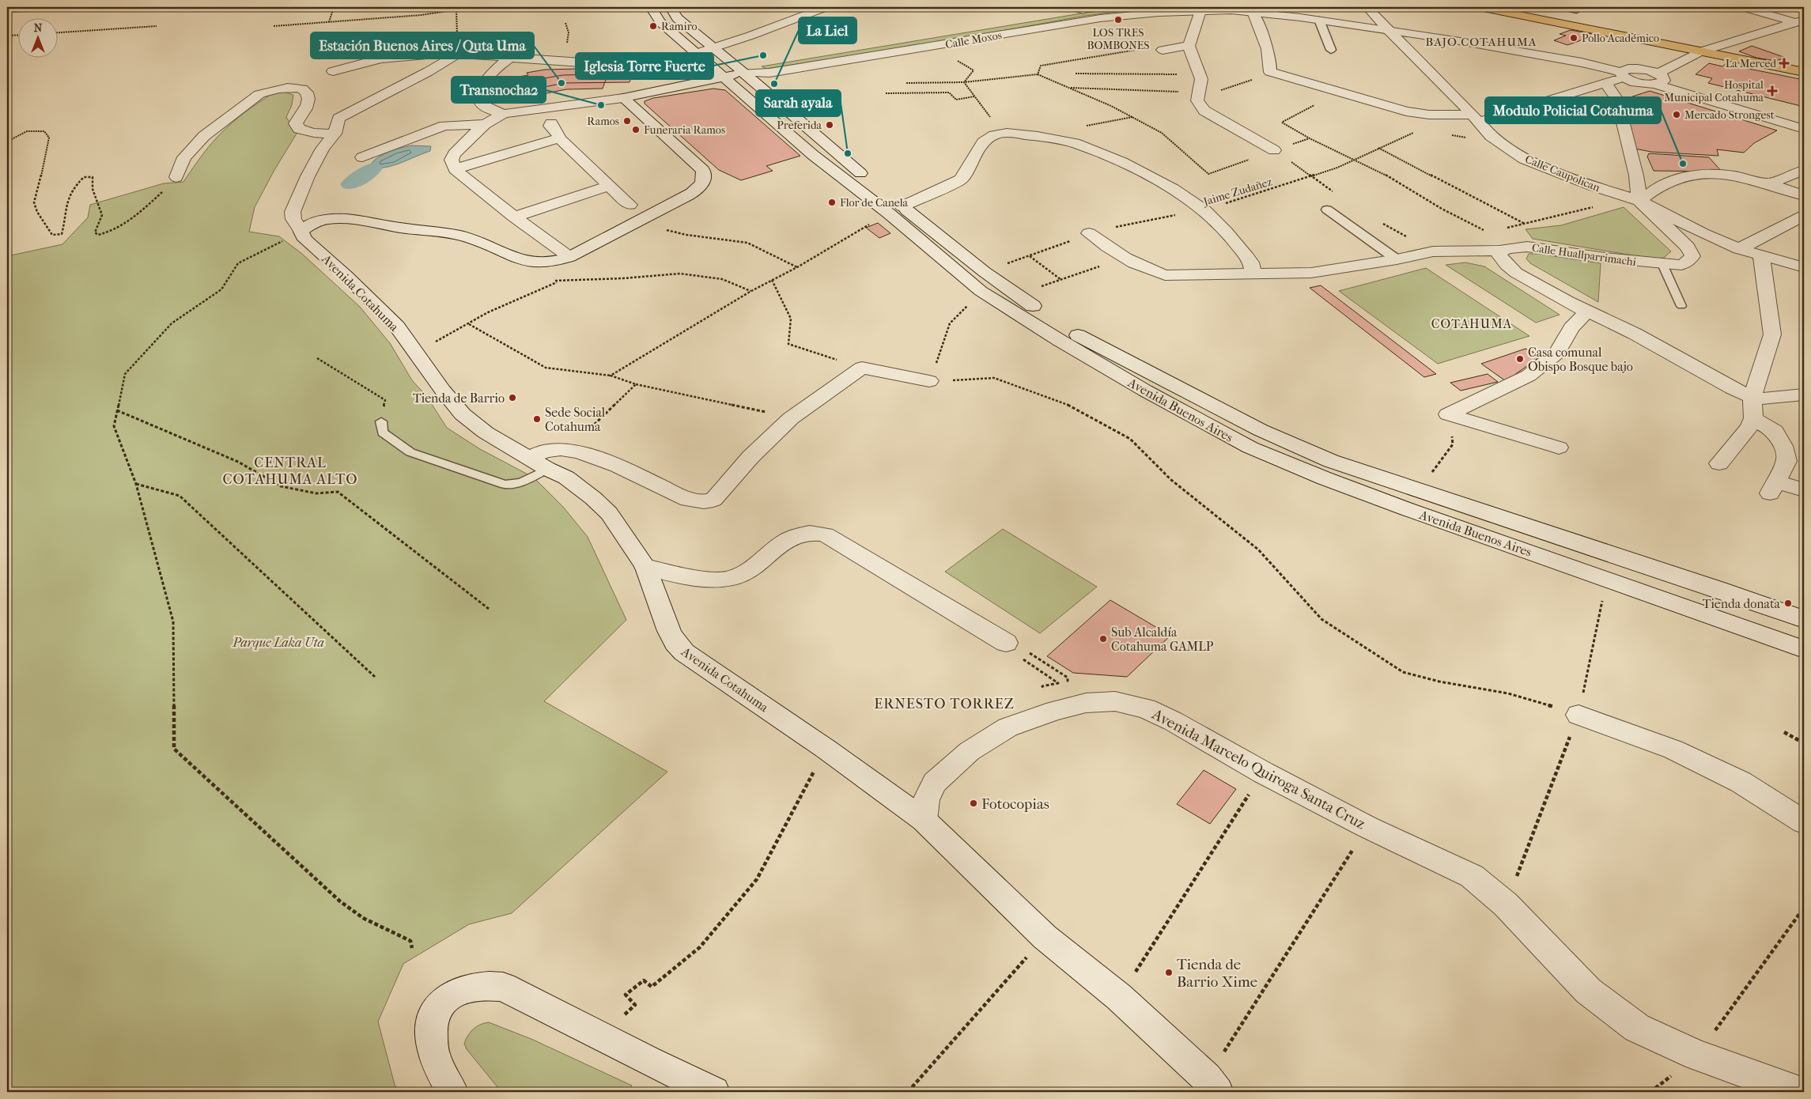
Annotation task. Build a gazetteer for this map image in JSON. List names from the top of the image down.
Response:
{
  "streets": {
    "street": [
      "Calle Moxos",
      "Calle Caupolican",
      "Calle Huallparrimachi",
      "Avenida Cotahuma",
      "Avenida Buenos Aires",
      "Avenida Marcelo Quiroga Santa Cruz"
    ],
    "path": ["Jaime Zudañez"]
  },
  "crossings": [
    ["Calle Moxos", "Calle Caupolican"],
    ["Calle Moxos", "Avenida Cotahuma"],
    ["Calle Moxos", "Avenida Buenos Aires"],
    ["Calle Caupolican", "Calle Huallparrimachi"],
    ["Jaime Zudañez", "Calle Huallparrimachi"],
    ["Jaime Zudañez", "Avenida Buenos Aires"],
    ["Avenida Cotahuma", "Avenida Marcelo Quiroga Santa Cruz"]
  ],
  "districts": [
    "BAJO COTAHUMA",
    "COTAHUMA",
    "CENTRAL COTAHUMA ALTO",
    "ERNESTO TORREZ"
  ],
  "parks": ["Parque Laka Uta"],
  "places": {
    "other": [
      "LOS TRES BOMBONES",
      "Ramiro",
      "Pollo Académico",
      "Iglesia Torre Fuerte",
      "Estación Buenos Aires / Quta Uma",
      "La Liel",
      "Transnocha2",
      "Mercado Strongest",
      "Ramos",
      "Preferida",
      "Funeraria Ramos",
      "Sarah ayala",
      "Modulo Policial Cotahuma",
      "Flor de Canela",
      "Casa comunal Obispo Bosque bajo",
      "Tienda de Barrio",
      "Sede Social Cotahuma",
      "Tienda donata",
      "Sub Alcaldía Cotahuma GAMLP",
      "Fotocopias",
      "Tienda de Barrio Xime"
    ],
    "health": ["La Merced", "Hospital Municipal Cotahuma"]
  },
  "north": "top"
}
